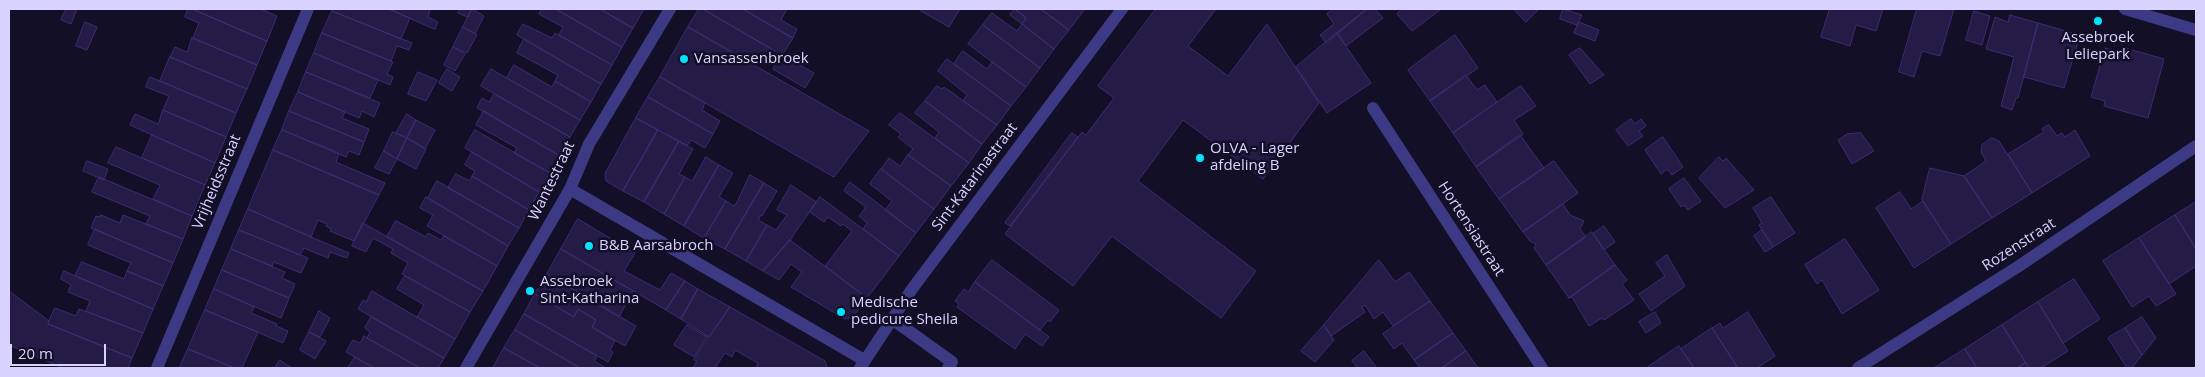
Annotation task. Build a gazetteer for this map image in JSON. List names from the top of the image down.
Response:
{
  "streets": {
    "street": [
      "Sint-Katarinastraat",
      "Wantestraat",
      "Vrijheidsstraat",
      "Hortensiastraat",
      "Rozenstraat"
    ]
  },
  "places": [
    "Assebroek Leliepark",
    "Vansassenbroek",
    "OLVA - Lager afdeling B",
    "B&B Aarsabroch",
    "Assebroek Sint-Katharina",
    "Medische pedicure Sheila"
  ],
  "scale_bar": "20 m"
}
